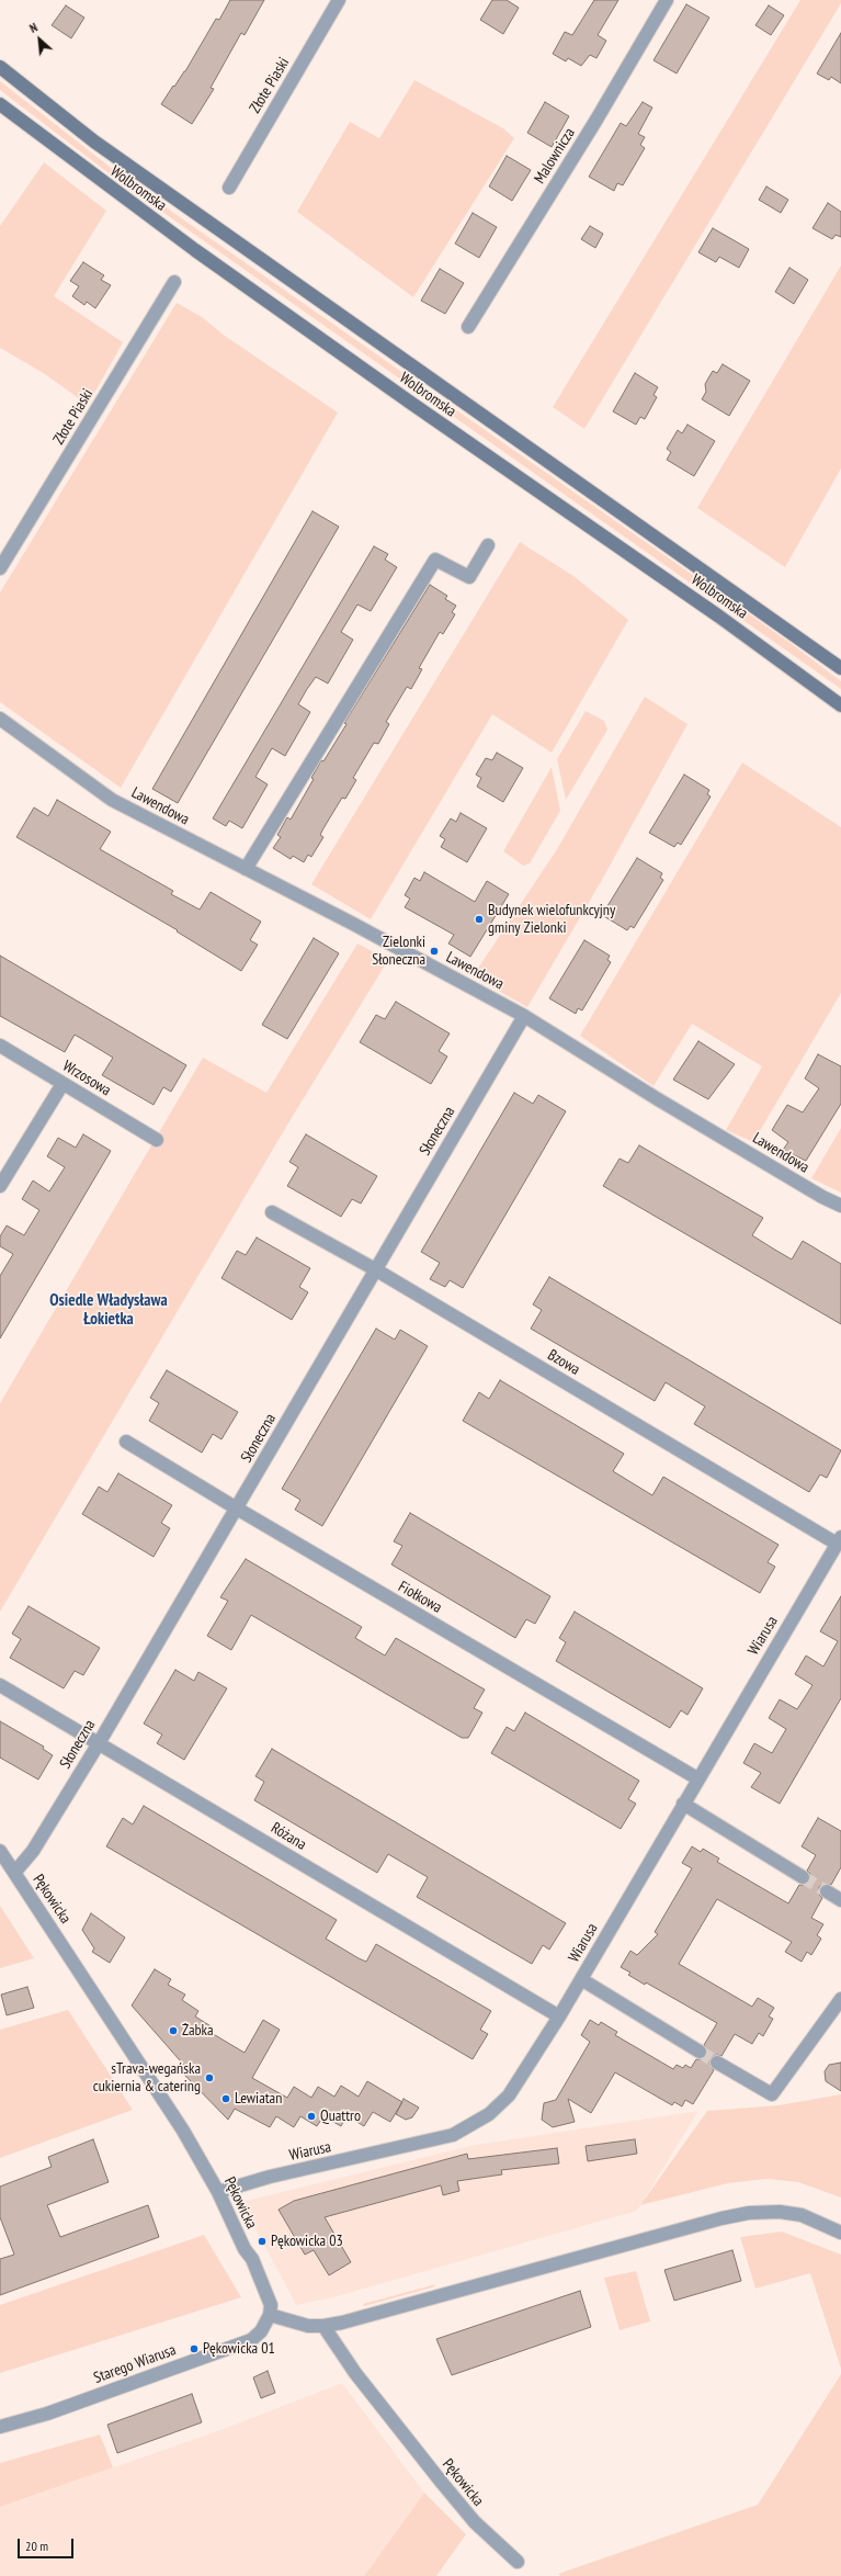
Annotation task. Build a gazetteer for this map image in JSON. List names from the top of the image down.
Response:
{
  "streets": {
    "main road": ["Wolbromska"],
    "street": [
      "Złote Piaski",
      "Malownicza",
      "Lawendowa",
      "Wrzosowa",
      "Słoneczna",
      "Bzowa",
      "Fiołkowa",
      "Wiarusa",
      "Różana",
      "Pękowicka",
      "Starego Wiarusa"
    ]
  },
  "crossings": [
    ["Lawendowa", "Słoneczna"],
    ["Słoneczna", "Bzowa"],
    ["Słoneczna", "Fiołkowa"],
    ["Słoneczna", "Różana"],
    ["Słoneczna", "Pękowicka"],
    ["Bzowa", "Wiarusa"],
    ["Fiołkowa", "Wiarusa"],
    ["Wiarusa", "Różana"],
    ["Wiarusa", "Pękowicka"],
    ["Pękowicka", "Starego Wiarusa"]
  ],
  "districts": ["Osiedle Władysława Łokietka"],
  "places": [
    "Budynek wielofunkcyjny gminy Zielonki",
    "Zielonki Słoneczna",
    "Żabka",
    "sTrava-wegańska cukiernia & catering",
    "Lewiatan",
    "Quattro",
    "Pękowicka 03",
    "Pękowicka 01"
  ],
  "scale_bar": "20 m",
  "north": "top left"
}
